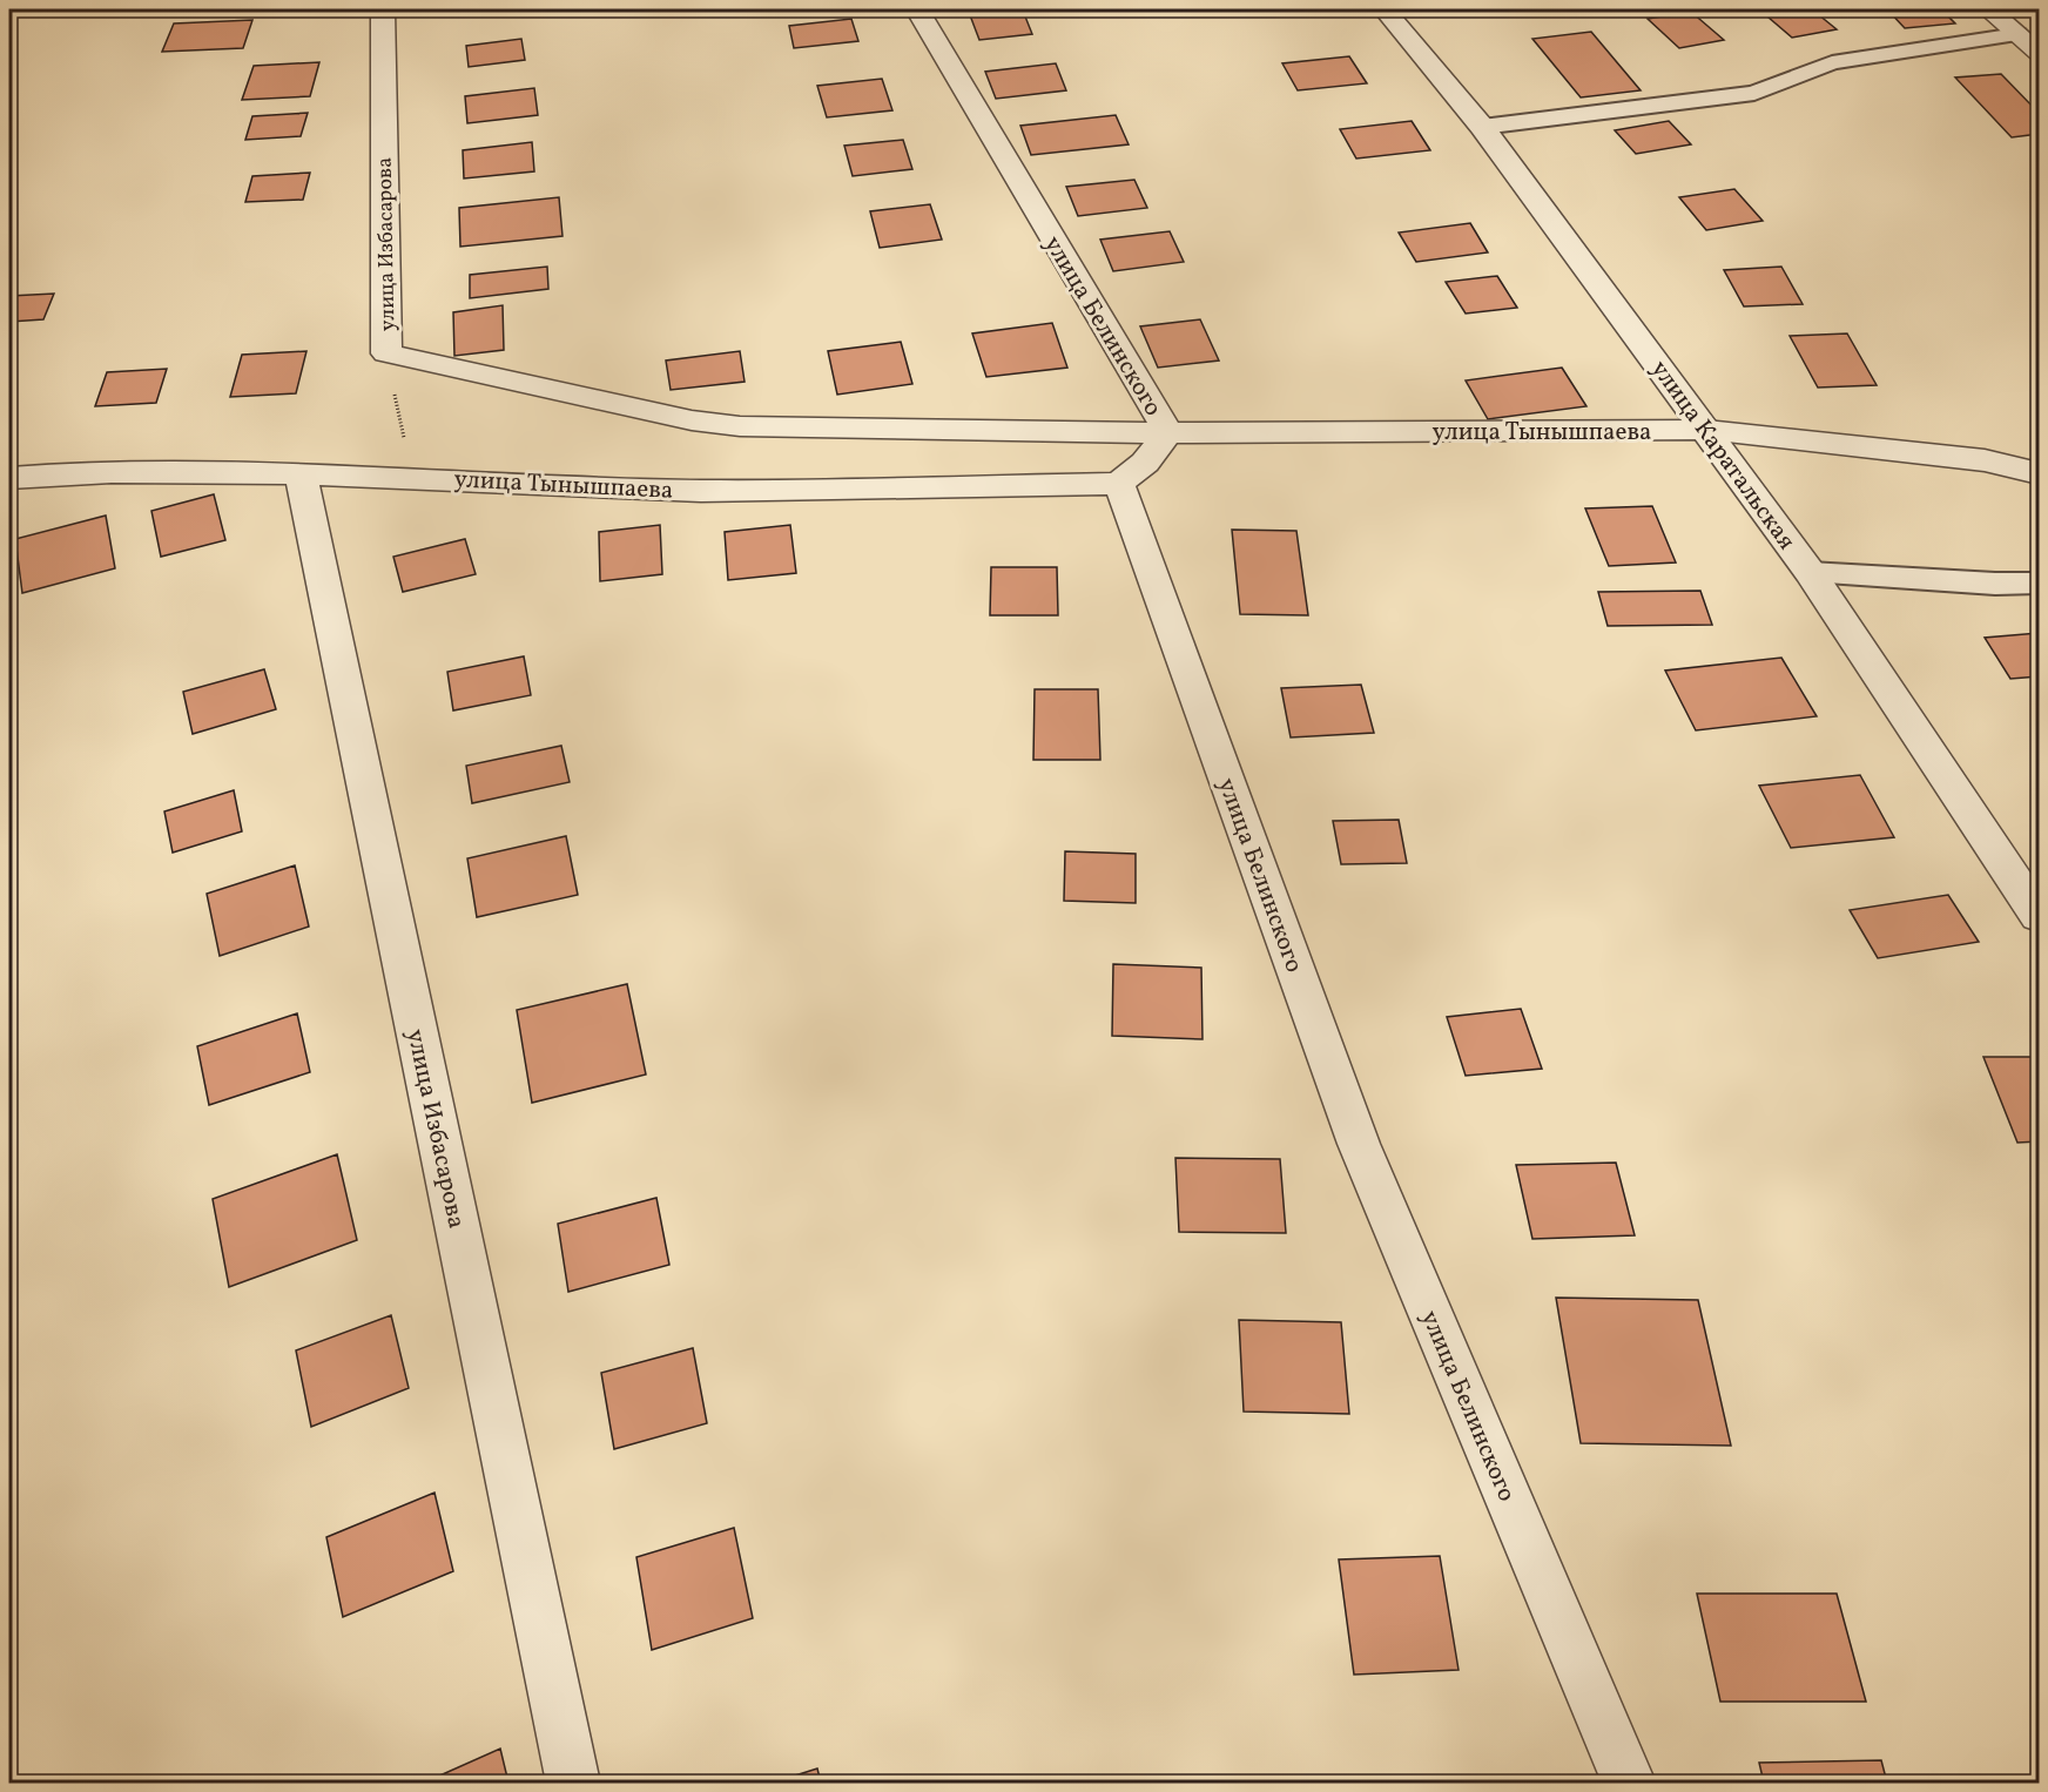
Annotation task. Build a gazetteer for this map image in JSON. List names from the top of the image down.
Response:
{
  "streets": {
    "street": [
      "улица Избасарова",
      "улица Белинского",
      "улица Тынышпаева",
      "улица Каратальская"
    ]
  },
  "crossings": [
    ["улица Избасарова", "улица Тынышпаева"],
    ["улица Белинского", "улица Тынышпаева"],
    ["улица Тынышпаева", "улица Каратальская"]
  ]
}
